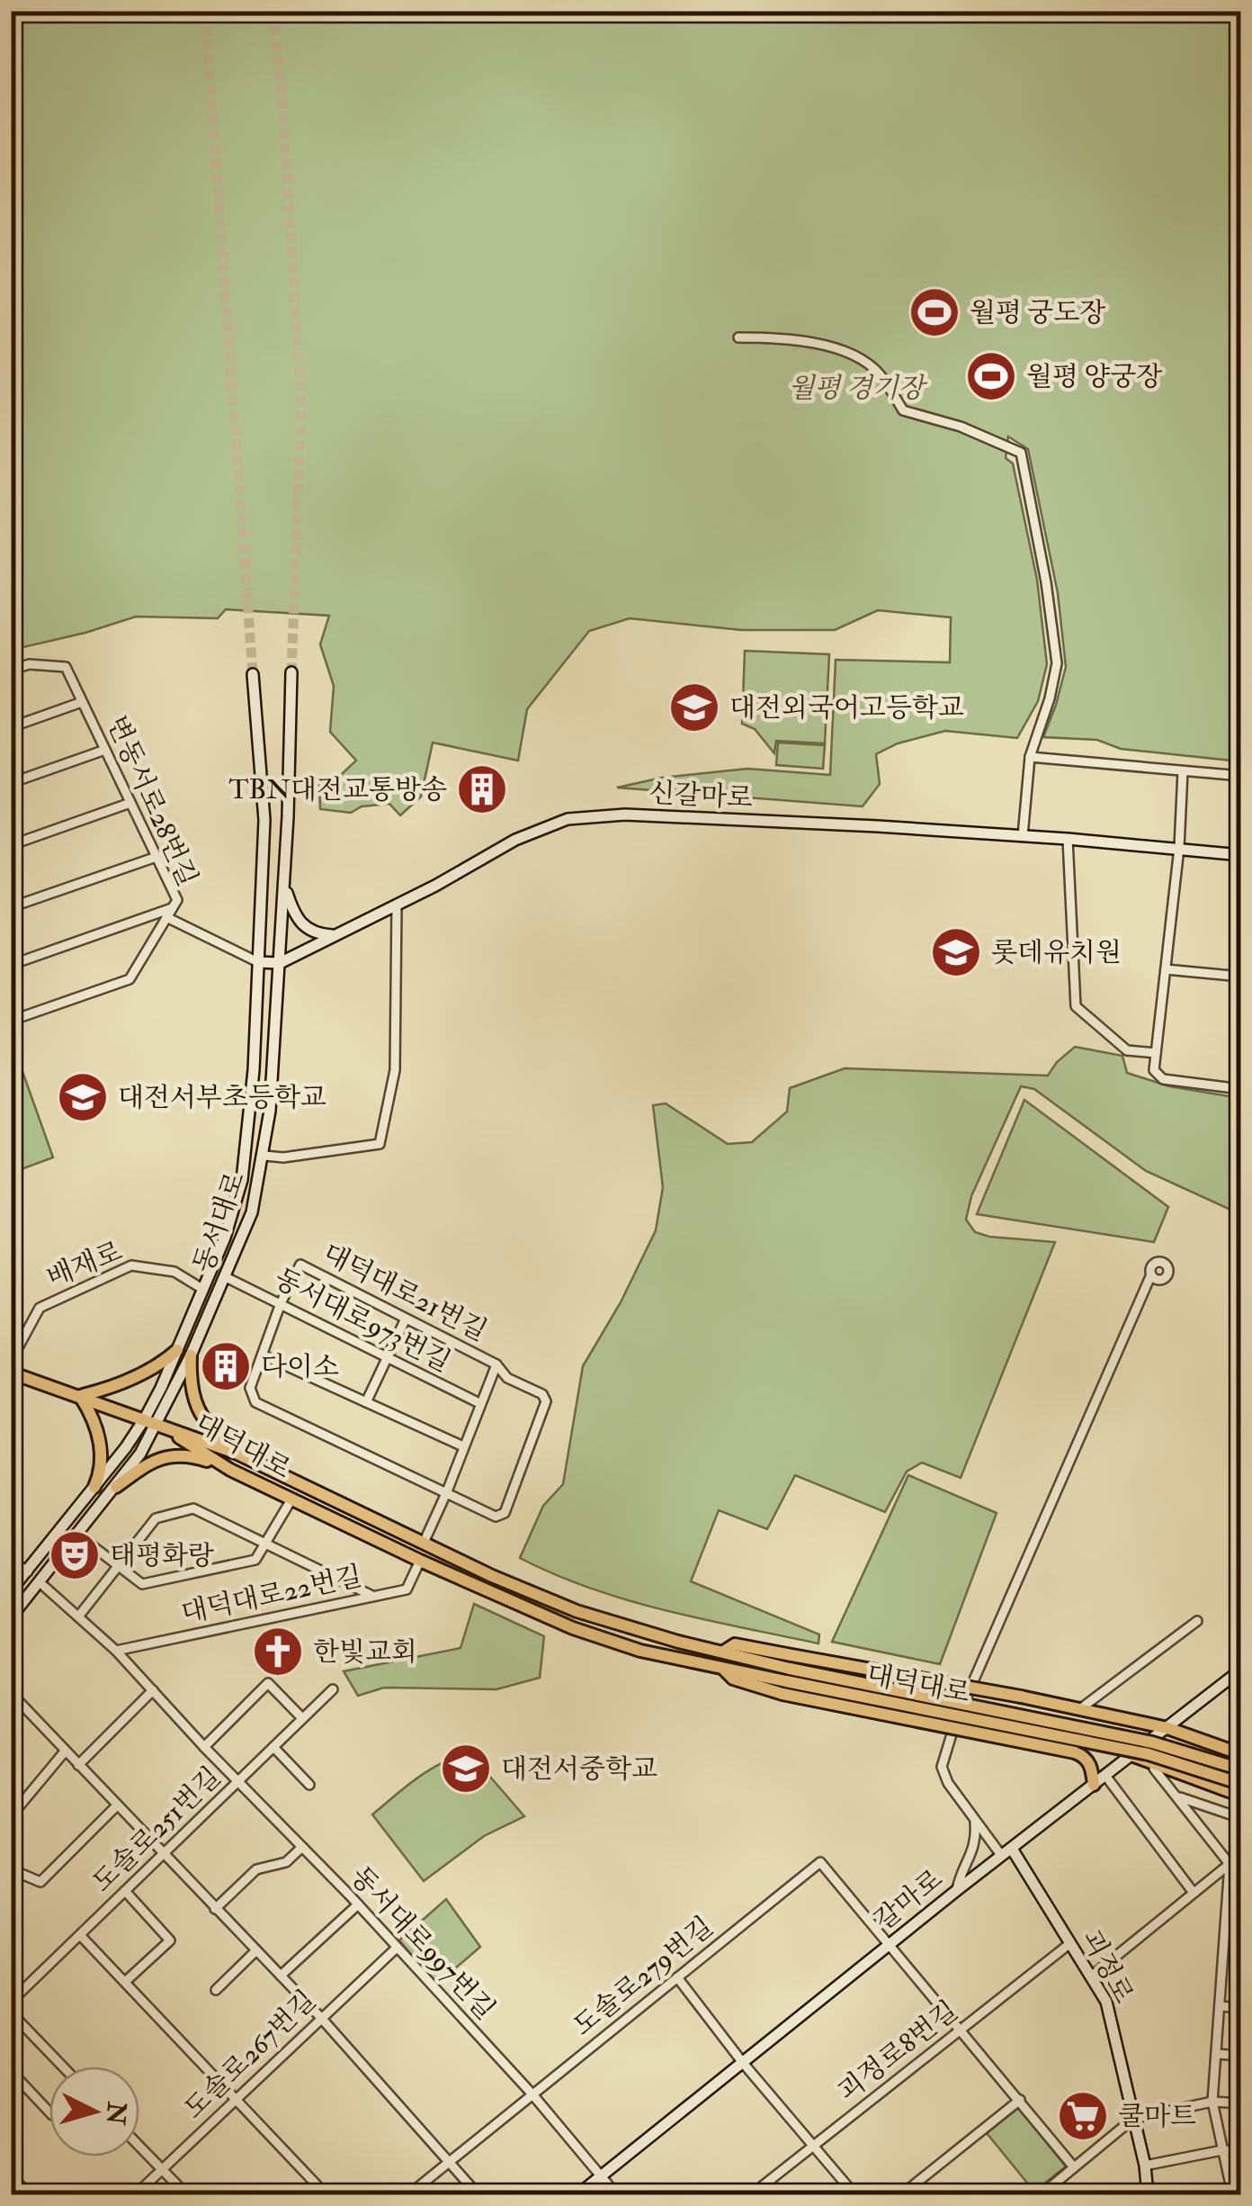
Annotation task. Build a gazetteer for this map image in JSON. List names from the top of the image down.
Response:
{
  "streets": {
    "main road": ["대덕대로"],
    "street": [
      "신갈마로",
      "변동서로28번길",
      "동서대로",
      "배재로",
      "대덕대로21번길",
      "동서대로973번길",
      "대덕대로22번길",
      "도솔로251번길",
      "갈마로",
      "동서대로997번길",
      "괴정로",
      "도솔로279번길",
      "괴정로8번길",
      "도솔로267번길"
    ]
  },
  "crossings": [
    ["신갈마로", "동서대로"],
    ["동서대로", "배재로"],
    ["동서대로", "동서대로973번길"],
    ["동서대로", "대덕대로"],
    ["동서대로", "동서대로997번길"],
    ["대덕대로21번길", "동서대로973번길"],
    ["대덕대로21번길", "대덕대로"],
    ["대덕대로", "대덕대로22번길"],
    ["대덕대로22번길", "동서대로997번길"],
    ["도솔로251번길", "동서대로997번길"],
    ["갈마로", "동서대로997번길"],
    ["갈마로", "괴정로"],
    ["갈마로", "도솔로279번길"],
    ["동서대로997번길", "도솔로279번길"],
    ["동서대로997번길", "도솔로267번길"],
    ["괴정로", "괴정로8번길"]
  ],
  "parks": ["월평 경기장"],
  "places": {
    "sports": ["월평 궁도장", "월평 양궁장"],
    "school or university": [
      "대전외국어고등학교",
      "롯데유치원",
      "대전서부초등학교",
      "대전서중학교"
    ],
    "building": ["TBN대전교통방송", "다이소"],
    "theatre": ["태평화랑"],
    "church": ["한빛교회"],
    "supermarket": ["쿨마트"]
  },
  "north": "right"
}
